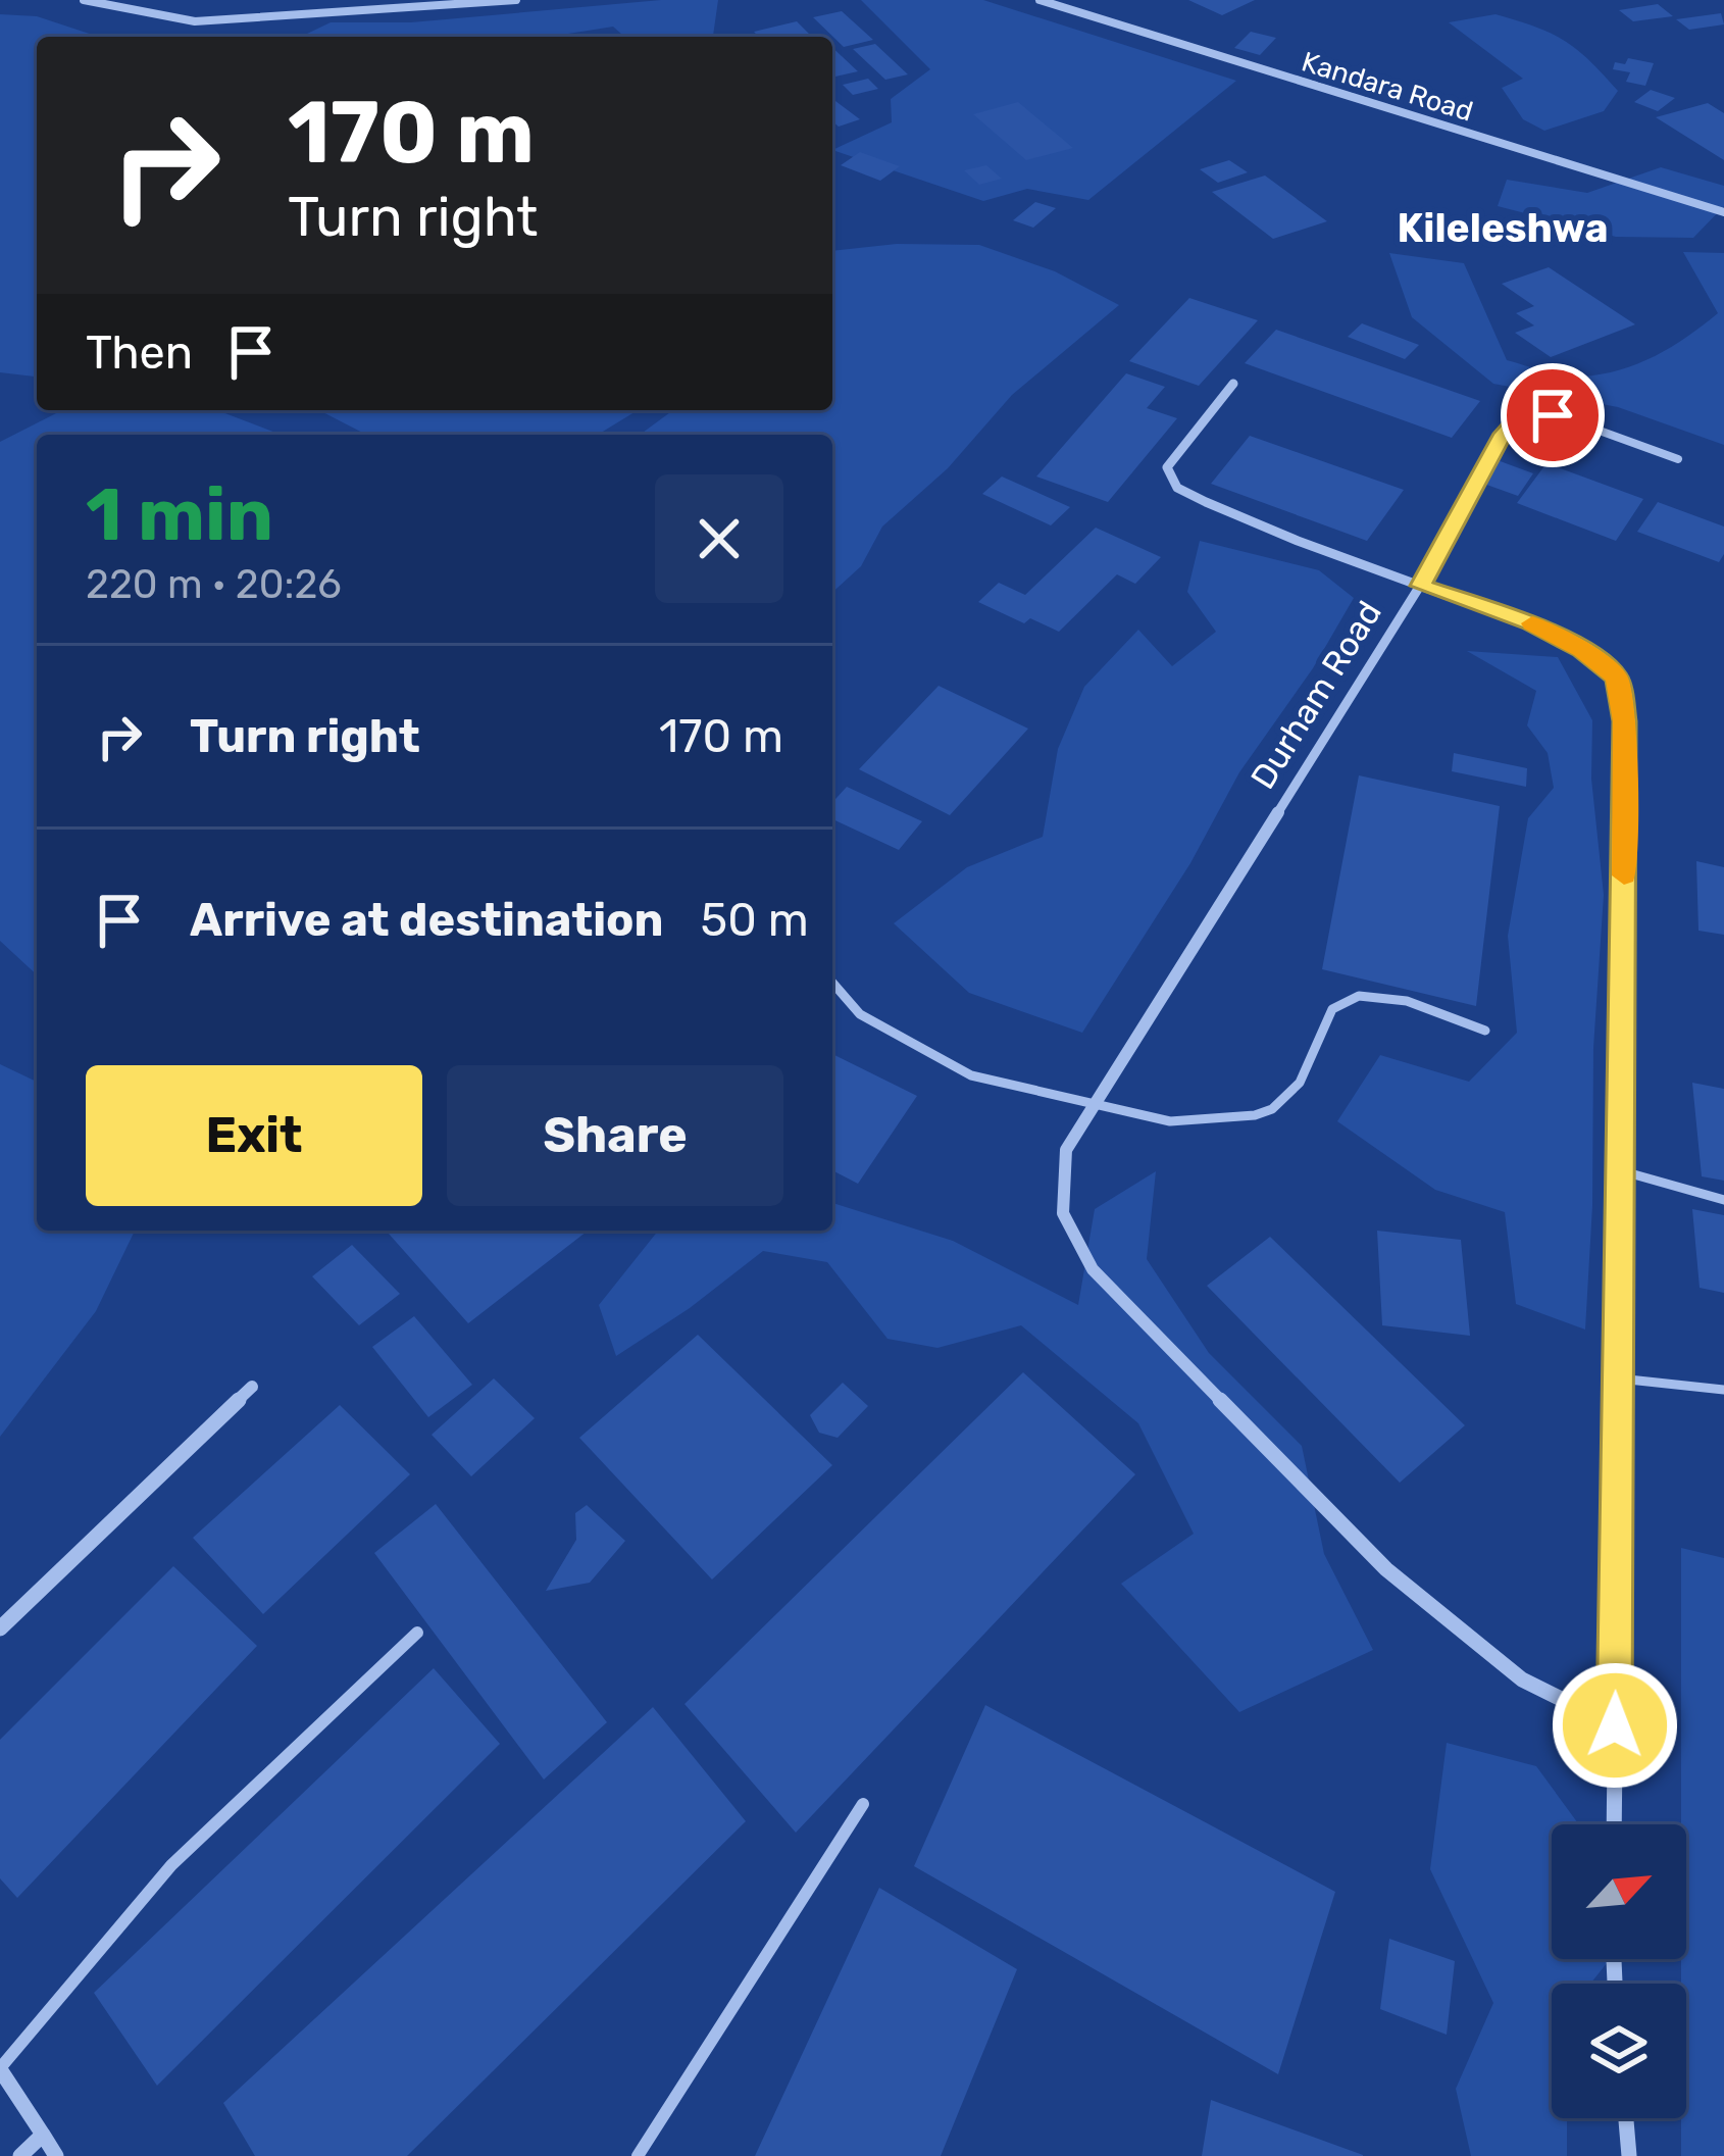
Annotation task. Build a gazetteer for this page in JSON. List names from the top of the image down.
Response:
{
  "streets": {
    "street": ["Kandara Road", "Durham Road"]
  },
  "districts": ["Kileleshwa"],
  "north": "top right",
  "page": {
    "turn": ["170 m", "Turn right"],
    "then": "Then",
    "heading": ["1 min", "220 m · 20:26"],
    "list": [
      {
        "name": "Turn right",
        "value": "170 m"
      },
      {
        "name": "Arrive at destination",
        "value": "50 m"
      }
    ],
    "buttons": ["Exit", "Share"]
  }
}
